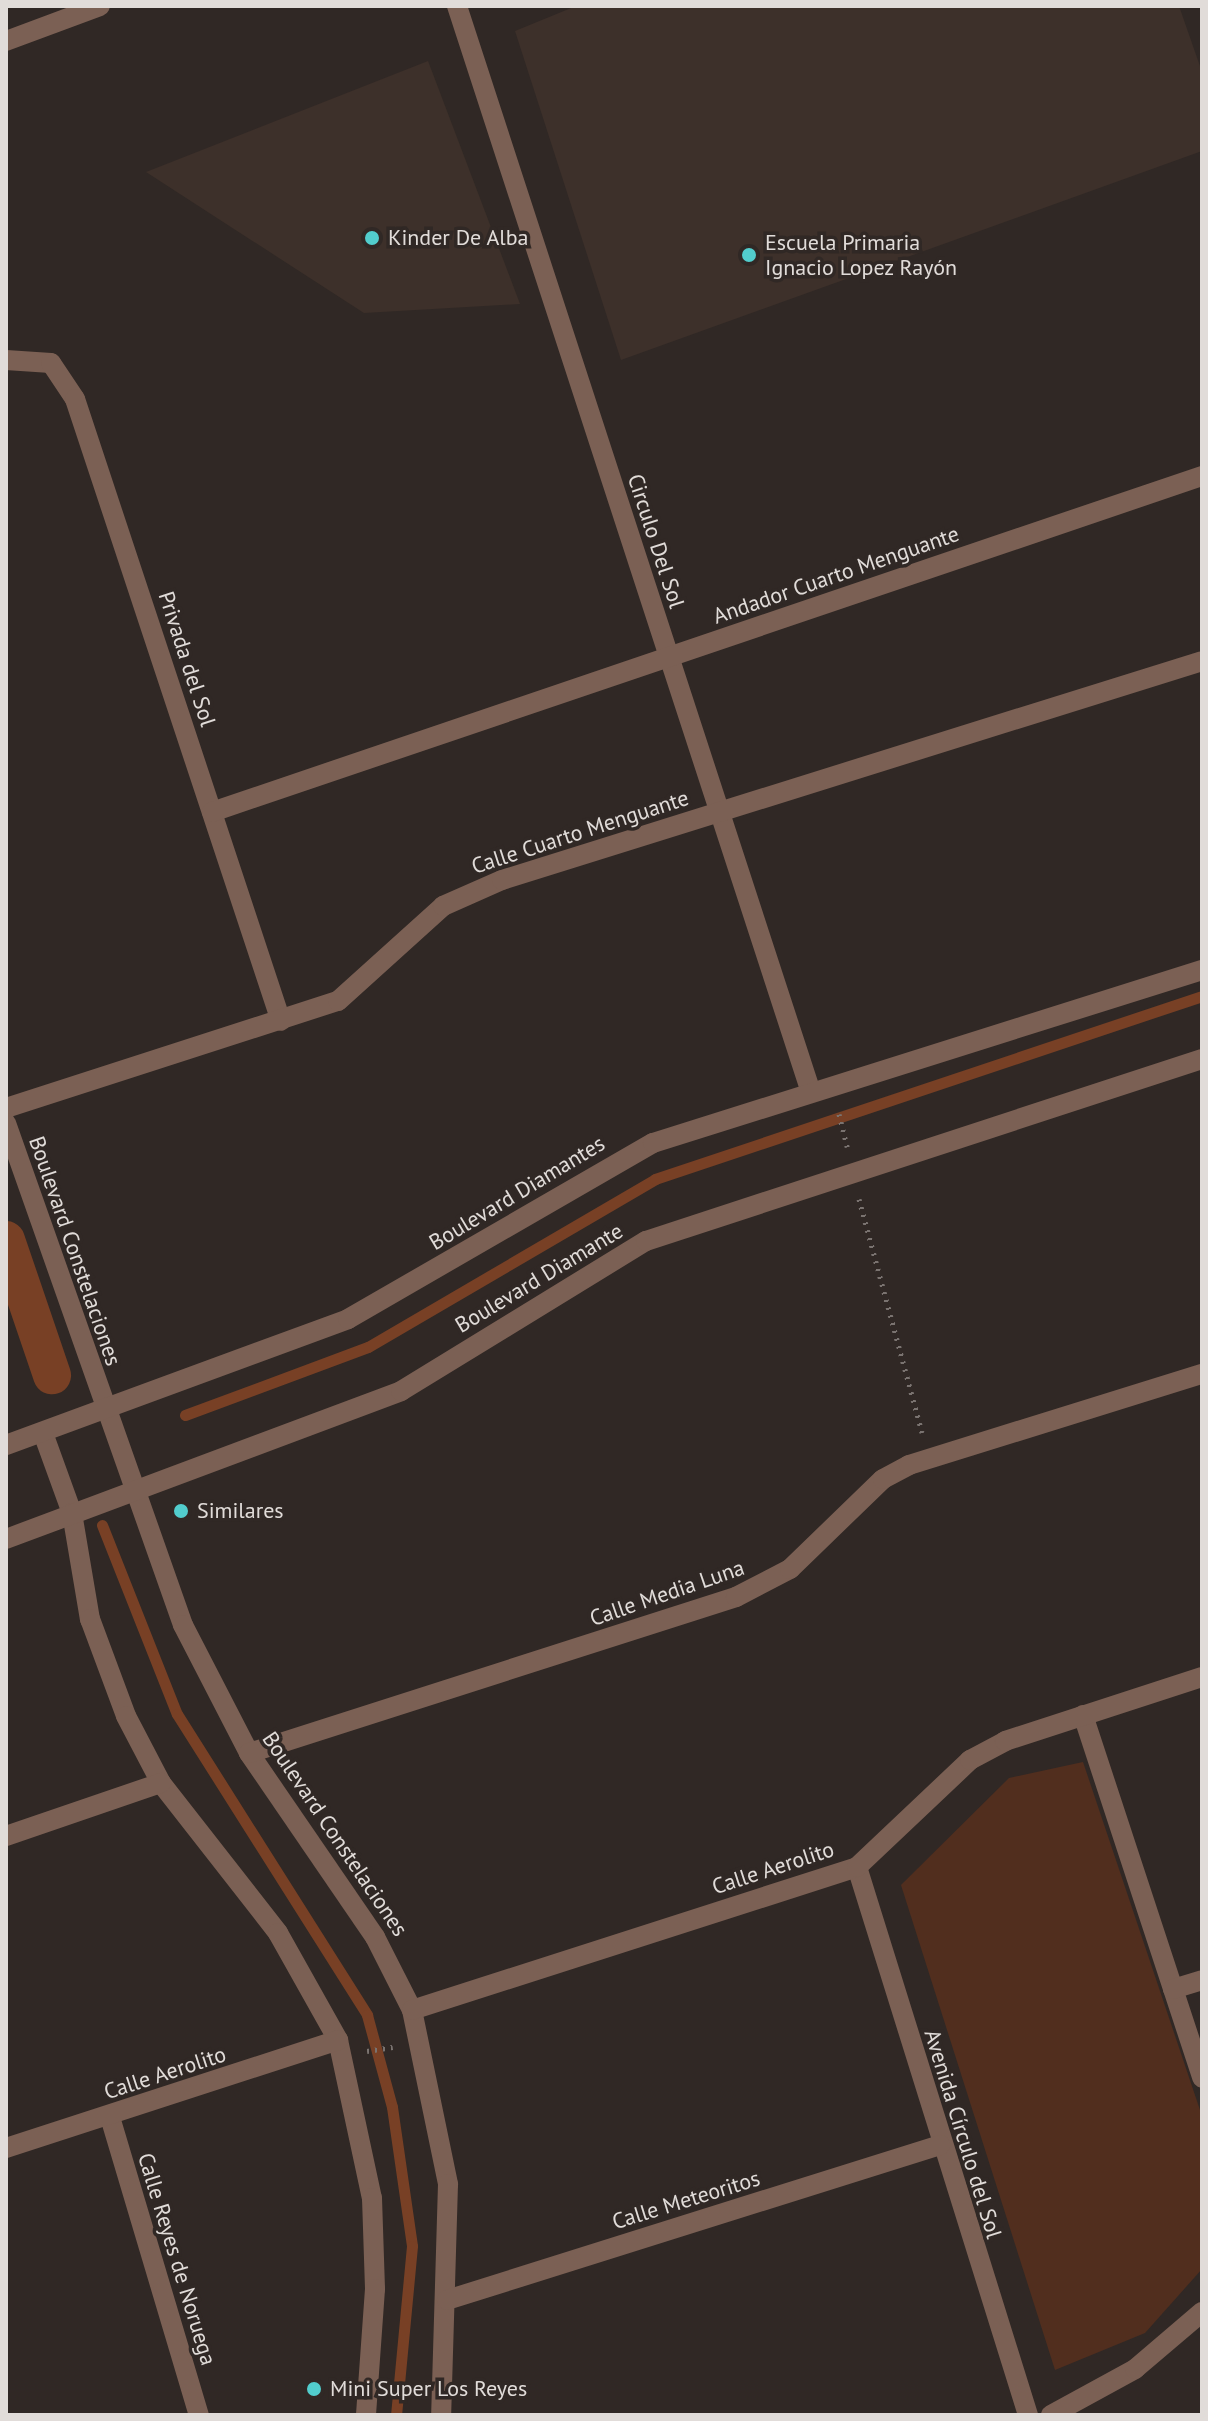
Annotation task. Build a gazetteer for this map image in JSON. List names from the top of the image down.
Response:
{
  "streets": {
    "street": [
      "Circulo Del Sol",
      "Andador Cuarto Menguante",
      "Privada del Sol",
      "Calle Cuarto Menguante",
      "Boulevard Diamantes",
      "Boulevard Constelaciones",
      "Boulevard Diamante",
      "Calle Media Luna",
      "Calle Aerolito",
      "Avenida Círculo del Sol",
      "Calle Meteoritos",
      "Calle Reyes de Noruega"
    ]
  },
  "crossings": [
    ["Circulo Del Sol", "Andador Cuarto Menguante"],
    ["Circulo Del Sol", "Calle Cuarto Menguante"],
    ["Circulo Del Sol", "Boulevard Diamantes"],
    ["Andador Cuarto Menguante", "Privada del Sol"],
    ["Privada del Sol", "Calle Cuarto Menguante"],
    ["Boulevard Diamantes", "Boulevard Constelaciones"],
    ["Boulevard Constelaciones", "Boulevard Diamante"],
    ["Boulevard Constelaciones", "Calle Media Luna"],
    ["Boulevard Constelaciones", "Calle Aerolito"],
    ["Boulevard Constelaciones", "Calle Meteoritos"],
    ["Calle Aerolito", "Avenida Círculo del Sol"],
    ["Calle Aerolito", "Calle Reyes de Noruega"],
    ["Avenida Círculo del Sol", "Calle Meteoritos"]
  ],
  "places": [
    "Kinder De Alba",
    "Escuela Primaria Ignacio Lopez Rayón",
    "Similares",
    "Mini Super Los Reyes"
  ]
}
